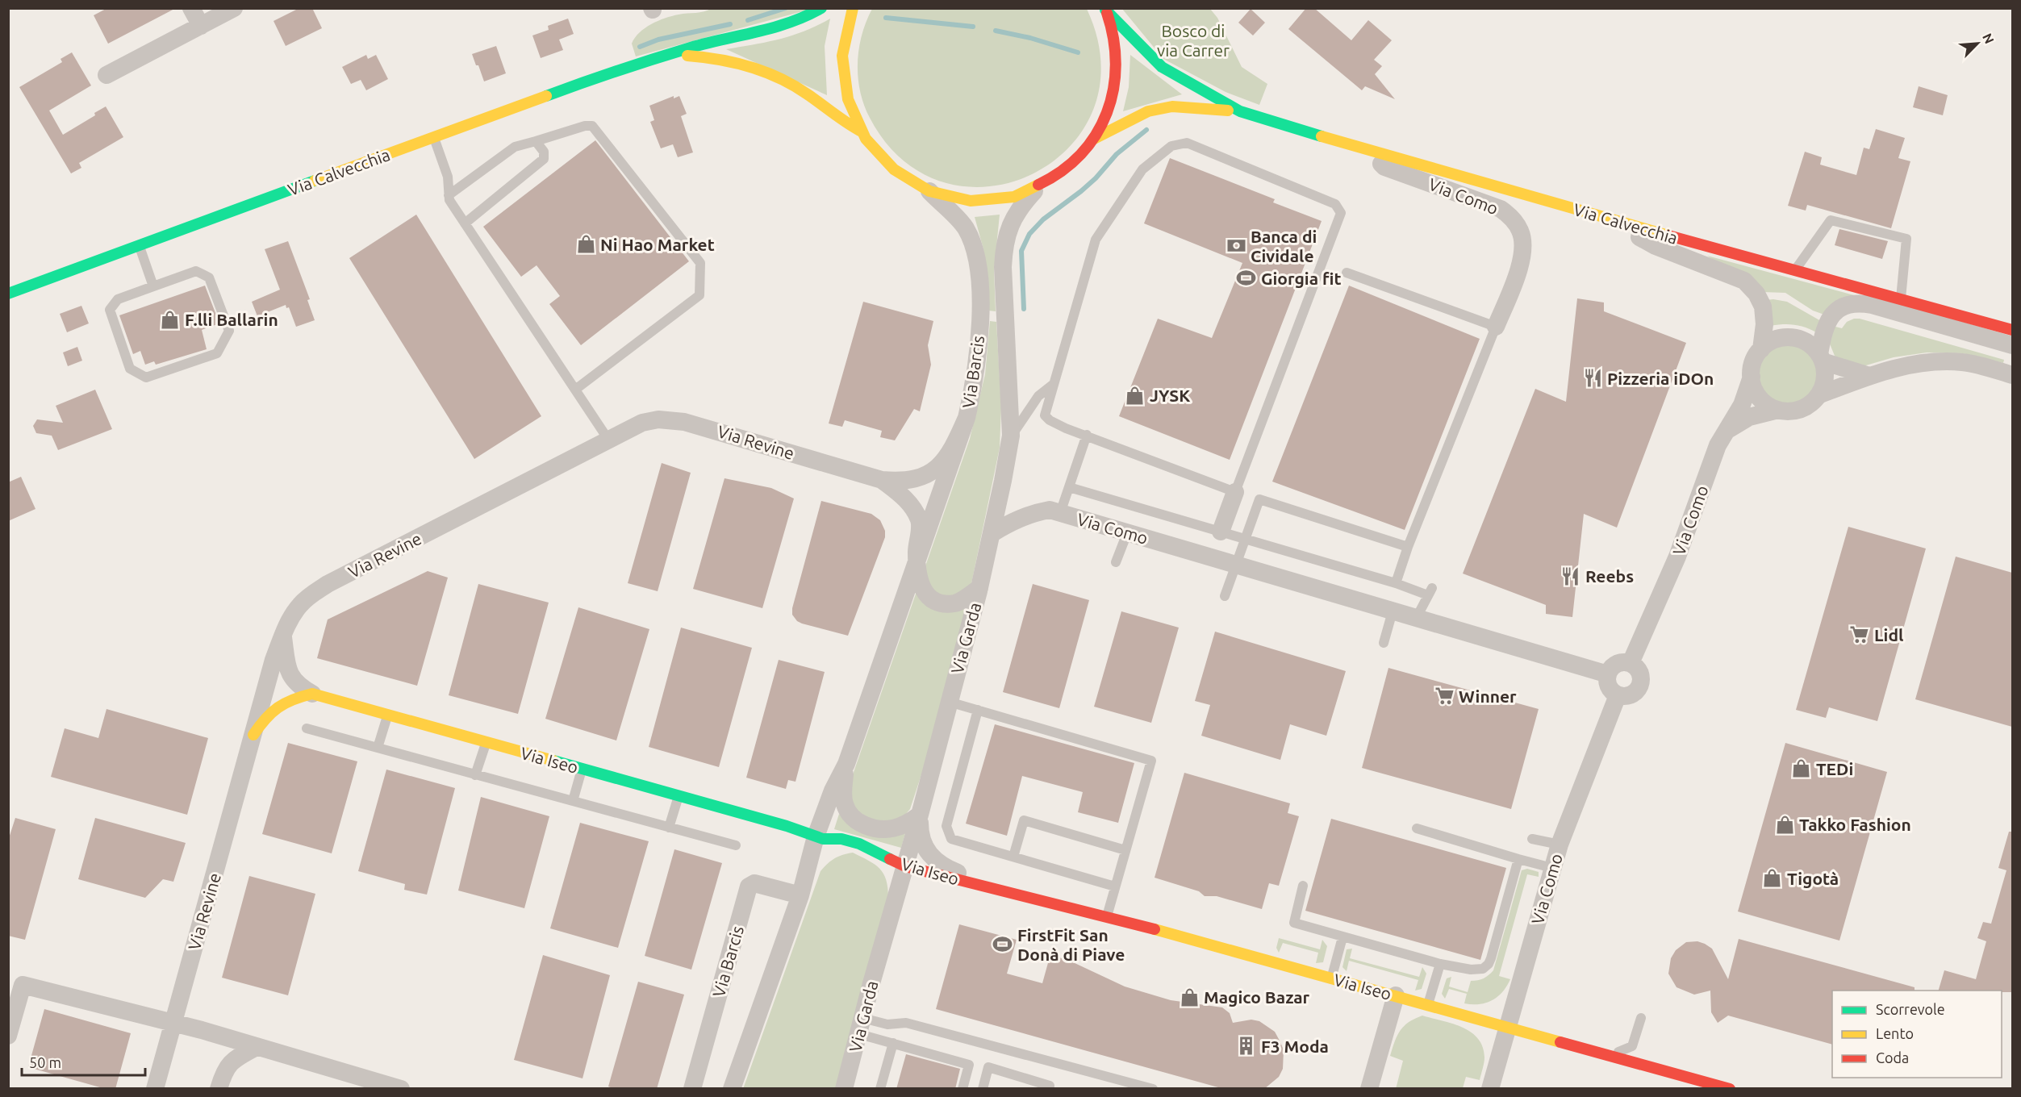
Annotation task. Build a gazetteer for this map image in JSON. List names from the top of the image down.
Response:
{
  "streets": {
    "main road": ["Via Calvecchia", "Via Iseo"],
    "street": [
      "Via Como",
      "Via Barcis",
      "Via Revine",
      "Via Garda"
    ]
  },
  "crossings": [
    ["Via Calvecchia", "Via Como"],
    ["Via Como", "Via Iseo"],
    ["Via Barcis", "Via Revine"],
    ["Via Barcis", "Via Garda"],
    ["Via Barcis", "Via Iseo"],
    ["Via Revine", "Via Iseo"],
    ["Via Garda", "Via Iseo"]
  ],
  "parks": ["Bosco di via Carrer"],
  "places": {
    "shop": [
      "Ni Hao Market",
      "F.lli Ballarin",
      "JYSK",
      "TEDi",
      "Takko Fashion",
      "Tigotà",
      "Magico Bazar"
    ],
    "bank": ["Banca di Cividale"],
    "sports": ["Giorgia fit", "FirstFit San Donà di Piave"],
    "restaurant": ["Pizzeria iDOn", "Reebs"],
    "supermarket": ["Lidl", "Winner"],
    "building": ["F3 Moda"]
  },
  "legend": ["Scorrevole", "Lento", "Coda"],
  "scale_bar": "50 m",
  "north": "top right"
}
